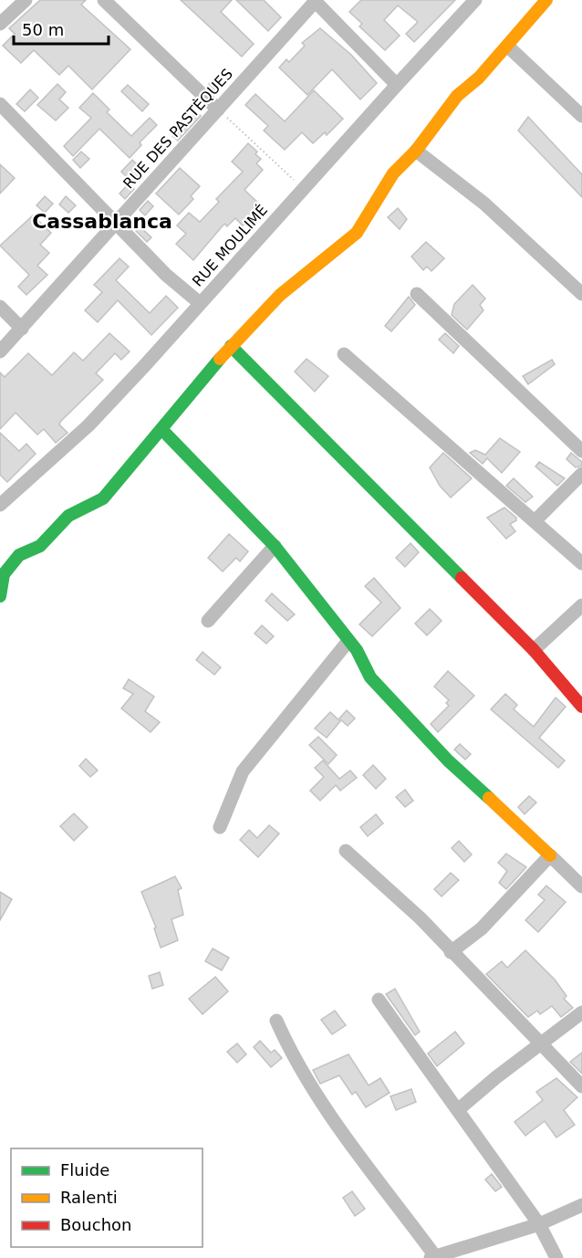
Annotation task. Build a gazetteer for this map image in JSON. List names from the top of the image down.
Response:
{
  "streets": {
    "street": ["RUE DES PASTÈQUES", "RUE MOULIMÉ"]
  },
  "districts": ["Cassablanca"],
  "legend": ["Fluide", "Ralenti", "Bouchon"],
  "scale_bar": "50 m"
}
